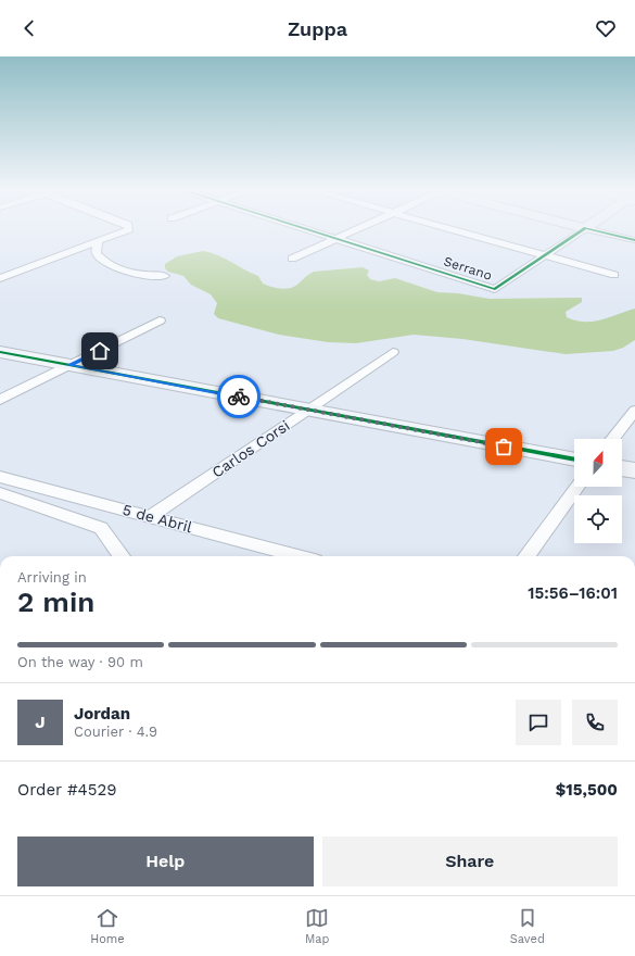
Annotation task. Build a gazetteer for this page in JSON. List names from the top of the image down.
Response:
{
  "streets": {
    "street": ["Serrano", "Carlos Corsi", "5 de Abril"]
  },
  "crossings": [
    ["Carlos Corsi", "5 de Abril"]
  ],
  "north": "top",
  "page": {
    "header": "Zuppa",
    "heading": ["2 min", "Arriving in", "15:56–16:01"],
    "panel": [
      "Jordan",
      "Courier · 4.9",
      "Order #4529",
      "$15,500"
    ],
    "bar": "On the way · 90 m",
    "round": "J",
    "buttons": ["Help", "Share"],
    "tabs": ["Home", "Map", "Saved"]
  }
}
